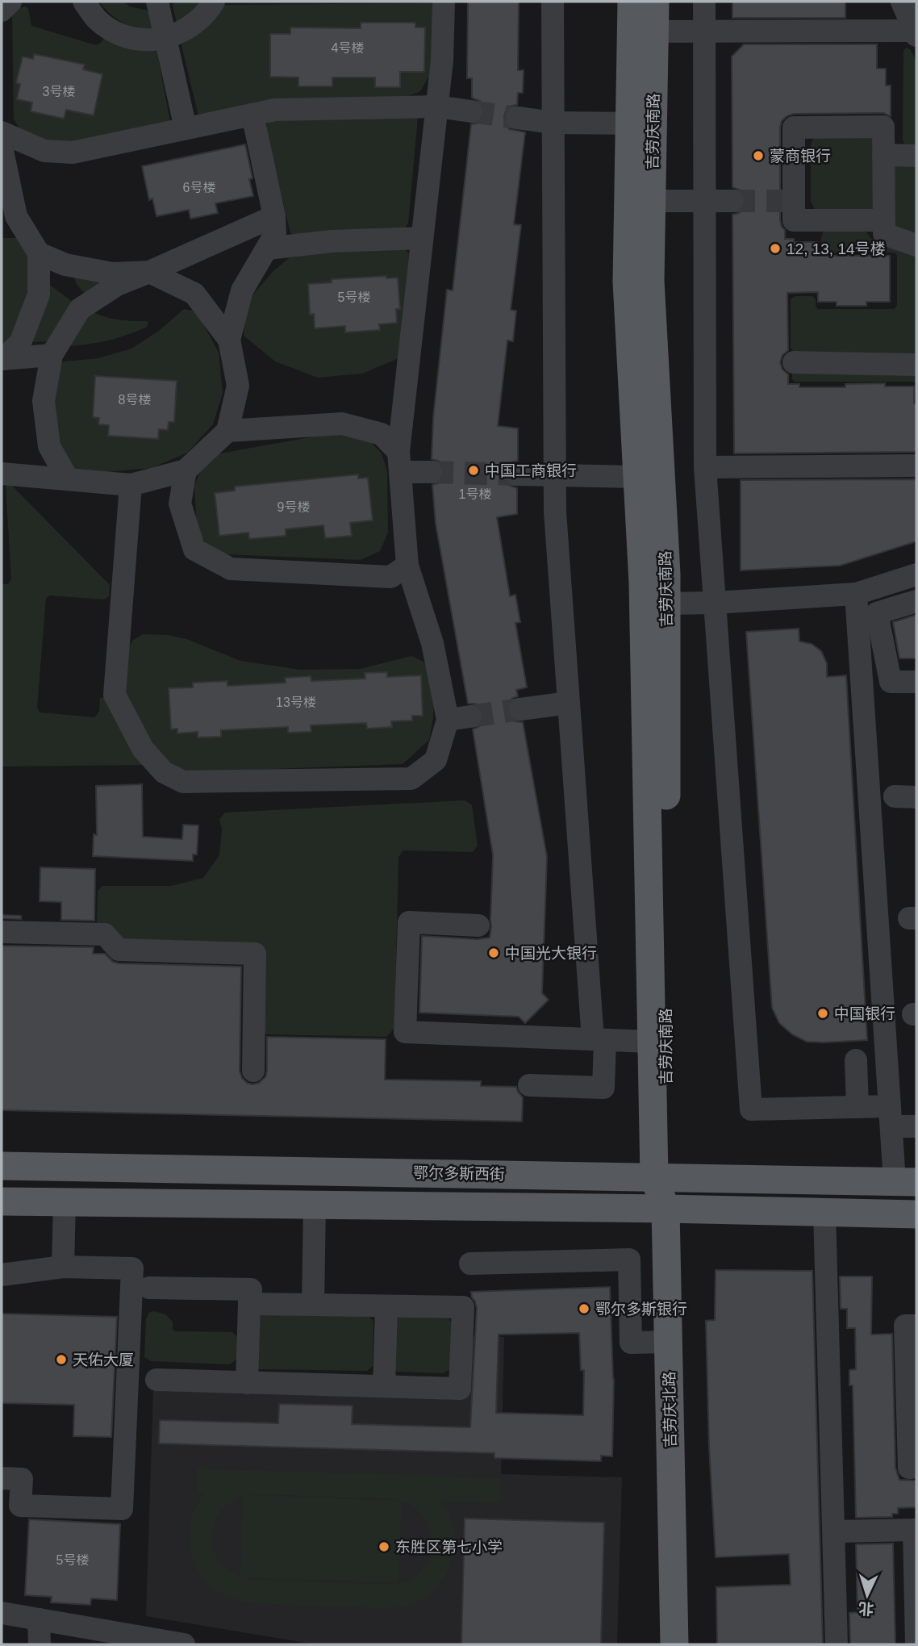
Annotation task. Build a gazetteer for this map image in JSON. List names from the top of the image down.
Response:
{
  "streets": {
    "main road": ["吉劳庆南路", "鄂尔多斯西街", "吉劳庆北路"]
  },
  "crossings": [
    ["吉劳庆南路", "鄂尔多斯西街"],
    ["吉劳庆南路", "吉劳庆北路"],
    ["鄂尔多斯西街", "吉劳庆北路"]
  ],
  "places": [
    "蒙商银行",
    "12, 13, 14号楼",
    "中国工商银行",
    "中国光大银行",
    "中国银行",
    "鄂尔多斯银行",
    "天佑大厦",
    "东胜区第七小学"
  ],
  "house_numbers": [
    "4号楼",
    "3号楼",
    "6号楼",
    "5号楼",
    "8号楼",
    "1号楼",
    "9号楼",
    "13号楼",
    "5号楼"
  ],
  "north": "bottom"
}
